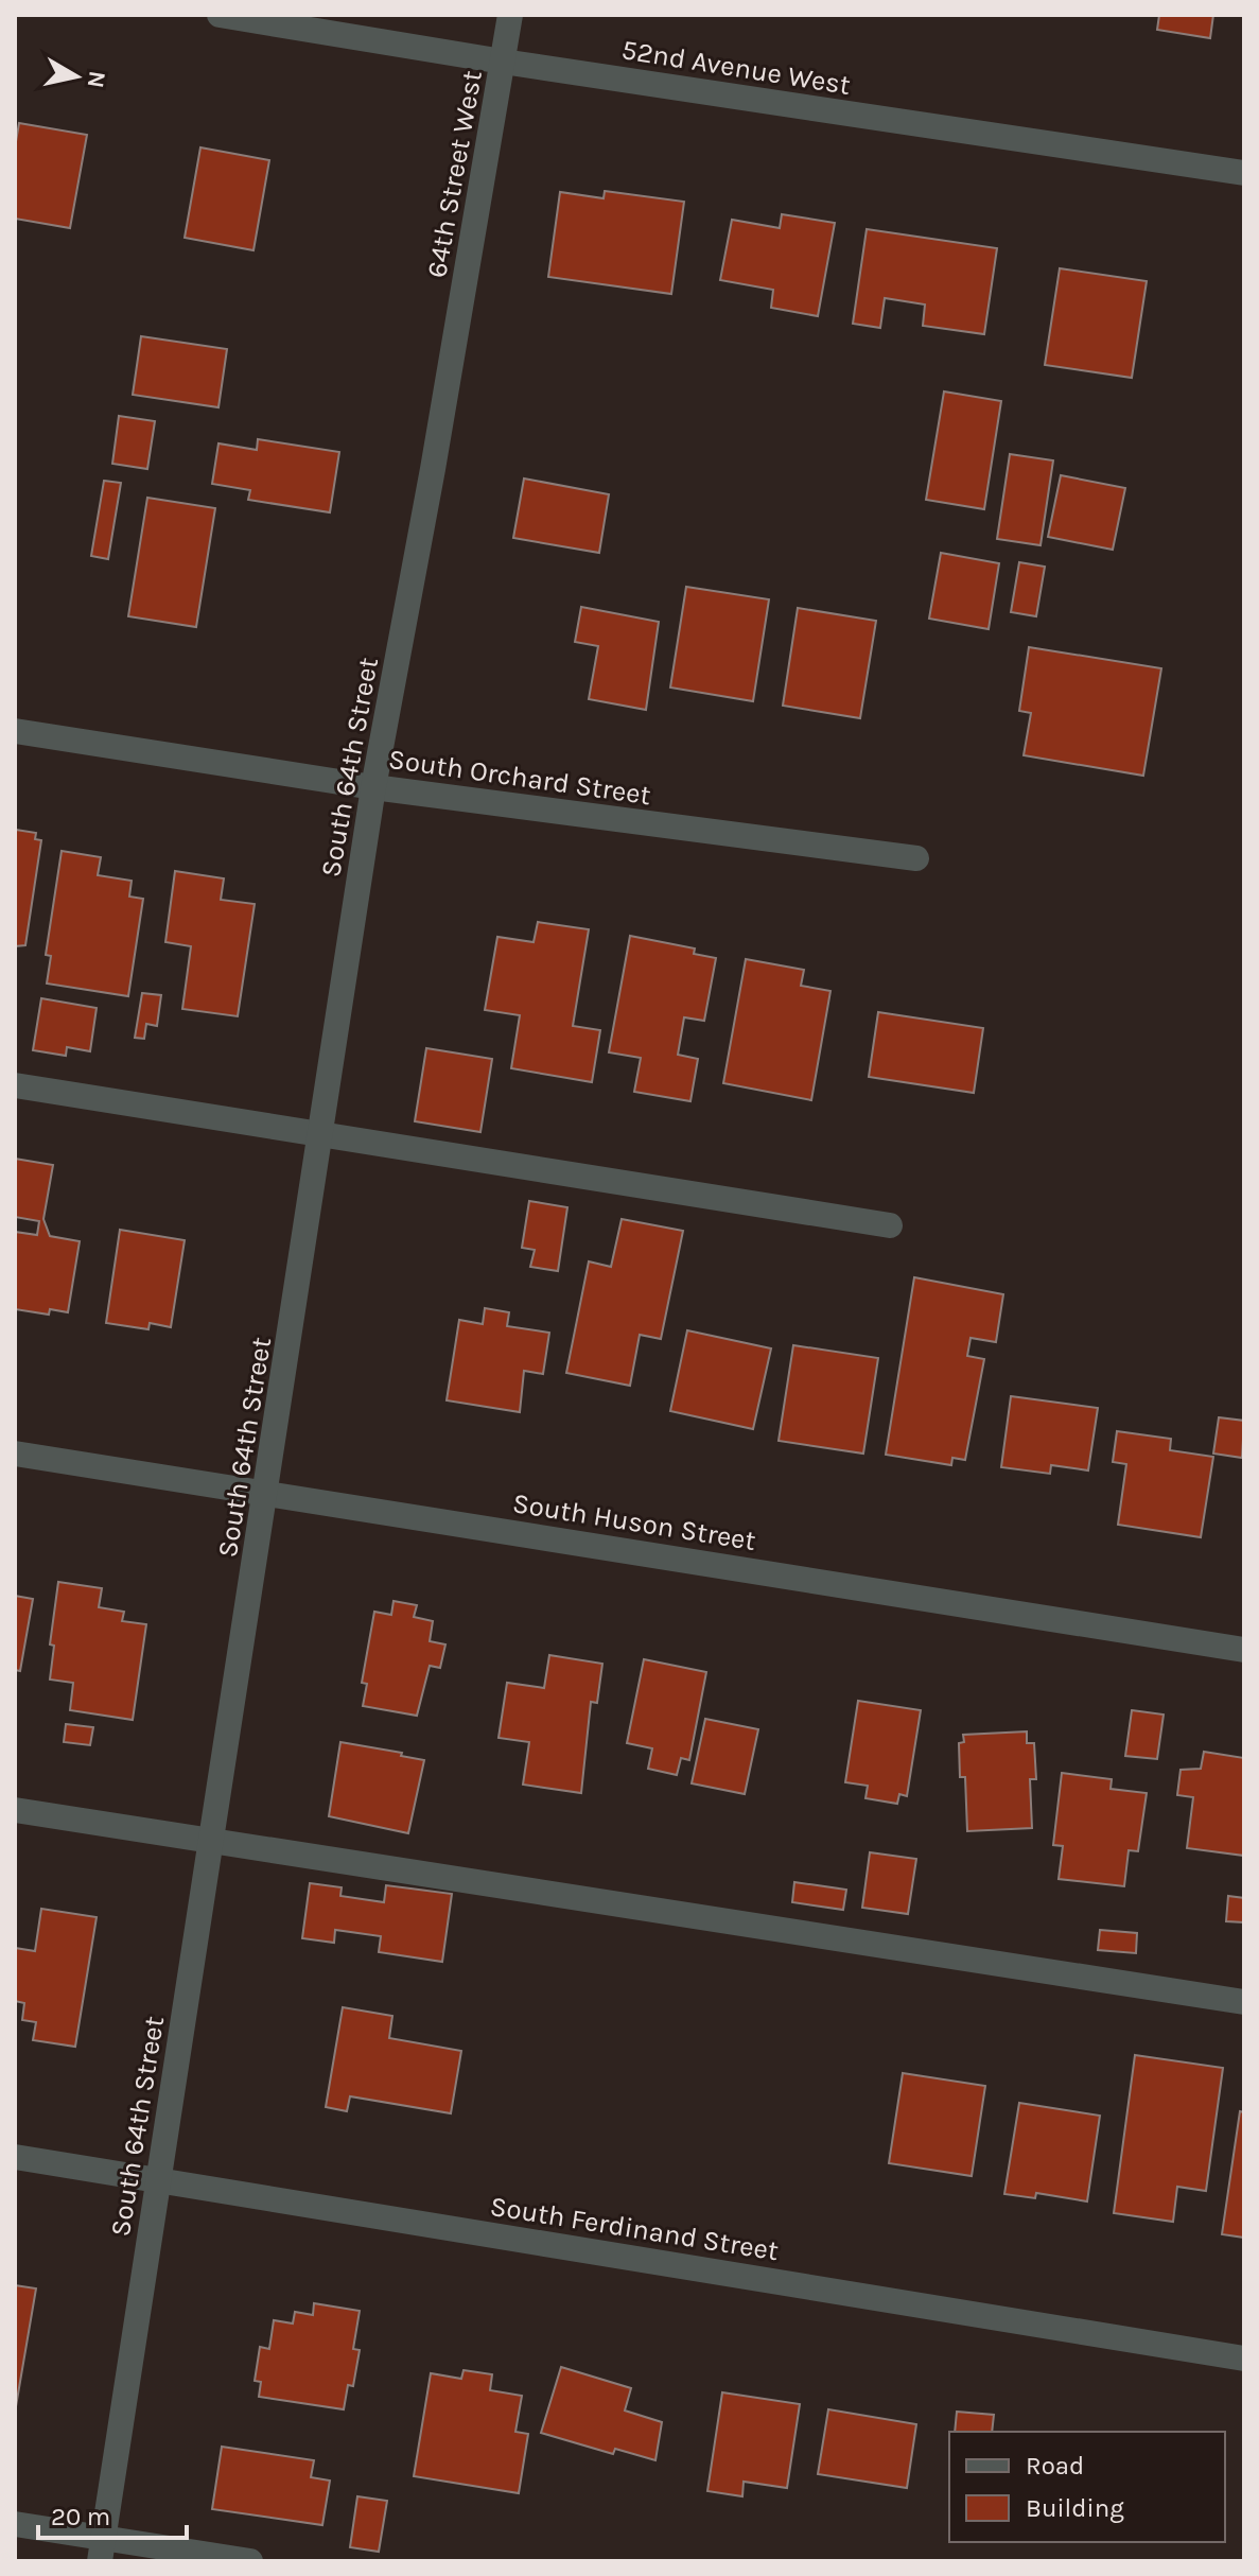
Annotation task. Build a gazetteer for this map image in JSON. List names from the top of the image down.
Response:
{
  "streets": {
    "street": [
      "52nd Avenue West",
      "64th Street West",
      "South 64th Street",
      "South Orchard Street",
      "South Huson Street",
      "South Ferdinand Street"
    ]
  },
  "crossings": [
    ["52nd Avenue West", "64th Street West"],
    ["64th Street West", "South 64th Street"],
    ["South 64th Street", "South Orchard Street"],
    ["South 64th Street", "South Huson Street"],
    ["South 64th Street", "South Ferdinand Street"]
  ],
  "legend": ["Road", "Building"],
  "scale_bar": "20 m",
  "north": "right"
}
